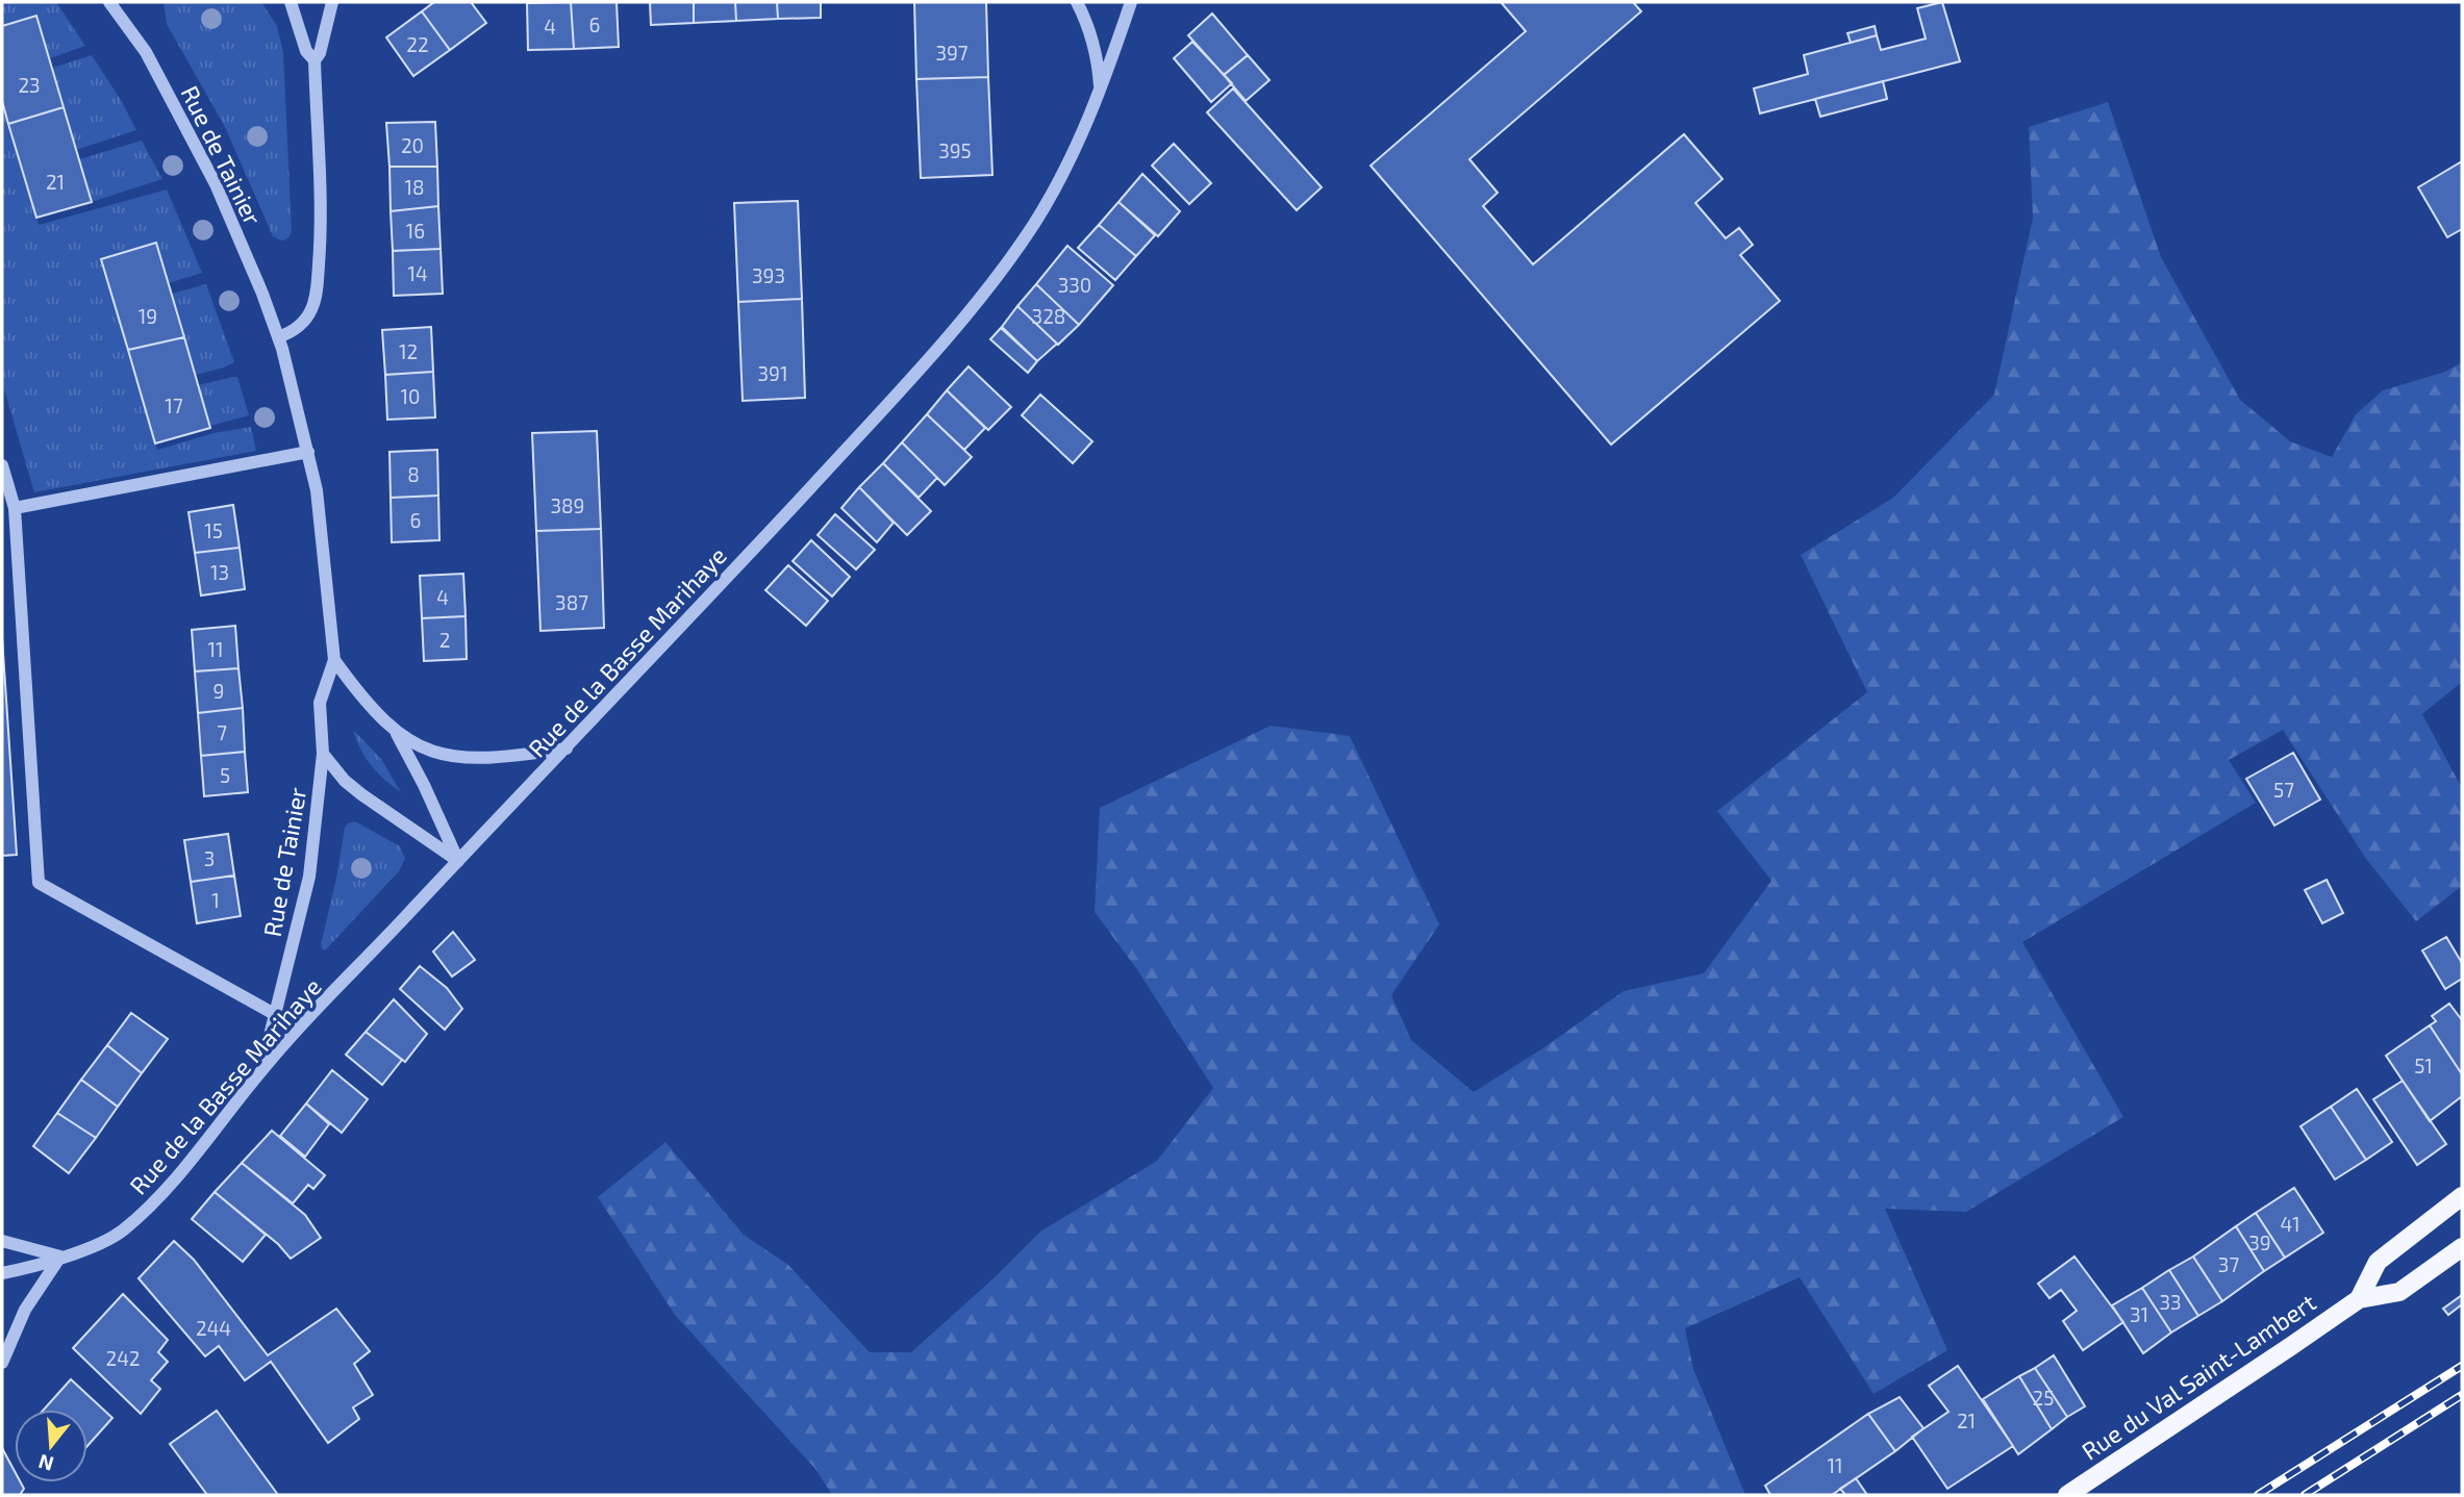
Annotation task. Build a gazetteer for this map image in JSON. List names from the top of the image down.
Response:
{
  "streets": {
    "main road": ["Rue du Val Saint-Lambert"],
    "street": ["Rue de Tainier", "Rue de la Basse Marihaye"]
  },
  "crossings": [
    ["Rue de Tainier", "Rue de la Basse Marihaye"]
  ],
  "house_numbers": [
    "6",
    "4",
    "22",
    "397",
    "23",
    "20",
    "395",
    "21",
    "18",
    "16",
    "14",
    "393",
    "330",
    "19",
    "328",
    "12",
    "391",
    "10",
    "17",
    "8",
    "389",
    "6",
    "15",
    "13",
    "4",
    "387",
    "2",
    "11",
    "9",
    "7",
    "5",
    "57",
    "3",
    "1",
    "51",
    "41",
    "39",
    "37",
    "33",
    "31",
    "244",
    "242",
    "25",
    "21",
    "11"
  ],
  "north": "bottom"
}
